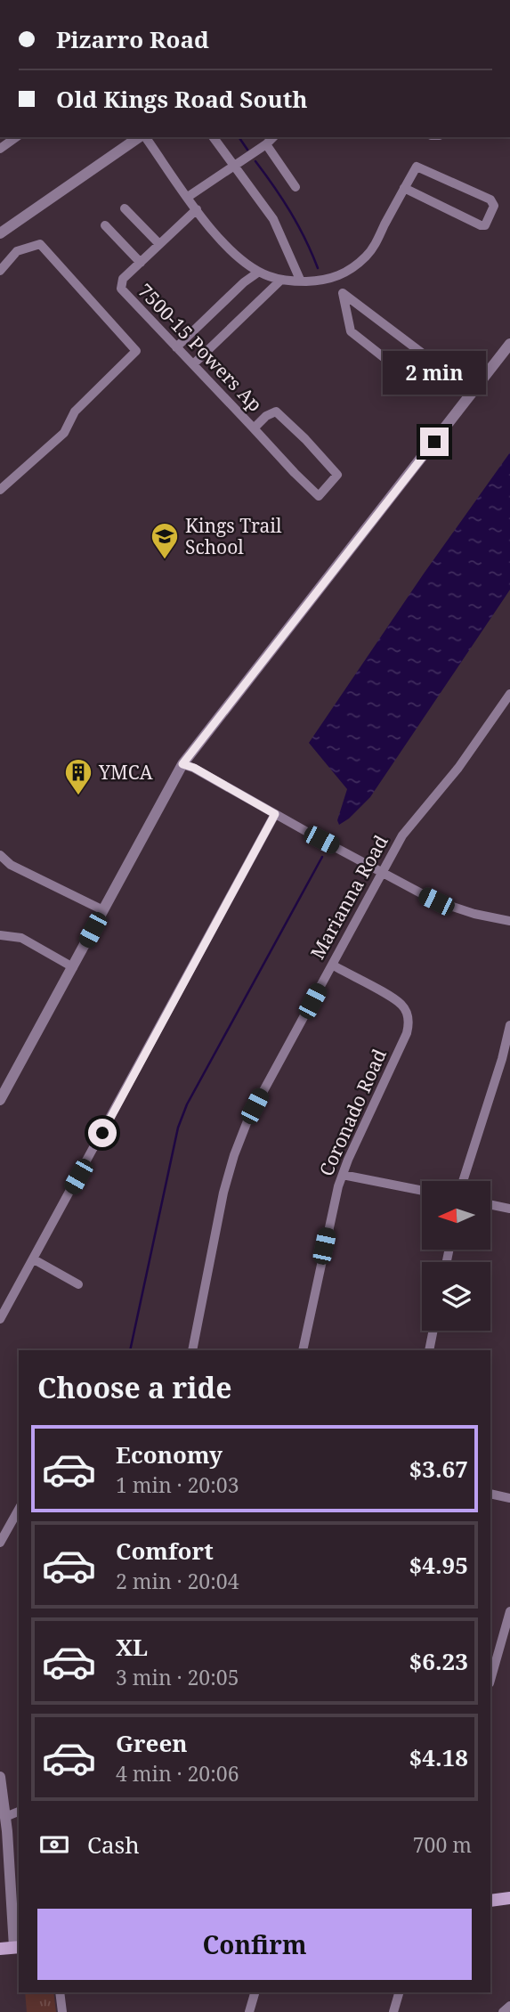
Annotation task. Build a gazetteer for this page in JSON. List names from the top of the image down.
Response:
{
  "streets": {
    "street": ["7500-15 Powers Ap", "Marianna Road", "Coronado Road"]
  },
  "crossings": [
    ["Marianna Road", "Coronado Road"]
  ],
  "places": {
    "school or university": ["Kings Trail School"],
    "building": ["YMCA"]
  },
  "north": "left",
  "page": {
    "banner": ["Pizarro Road", "Old Kings Road South"],
    "bubble": "2 min",
    "heading": "Choose a ride",
    "list": [
      {
        "name": "Economy",
        "note": "1 min · 20:03",
        "value": "$3.67"
      },
      {
        "name": "Comfort",
        "note": "2 min · 20:04",
        "value": "$4.95"
      },
      {
        "name": "XL",
        "note": "3 min · 20:05",
        "value": "$6.23"
      },
      {
        "name": "Green",
        "note": "4 min · 20:06",
        "value": "$4.18"
      }
    ],
    "pay": ["Cash", "700 m"],
    "buttons": "Confirm"
  }
}
